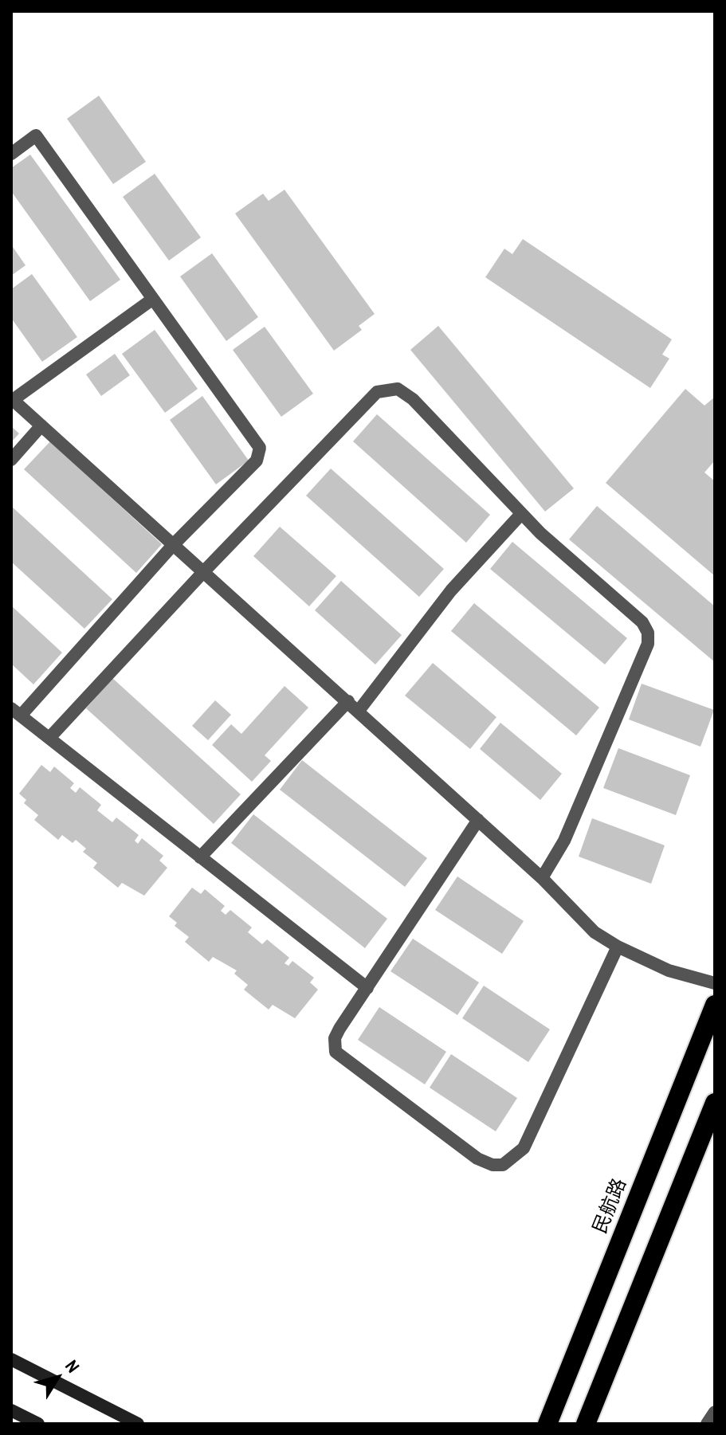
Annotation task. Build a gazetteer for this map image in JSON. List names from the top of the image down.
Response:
{
  "streets": {
    "highway": ["民航路"]
  },
  "north": "top right"
}
